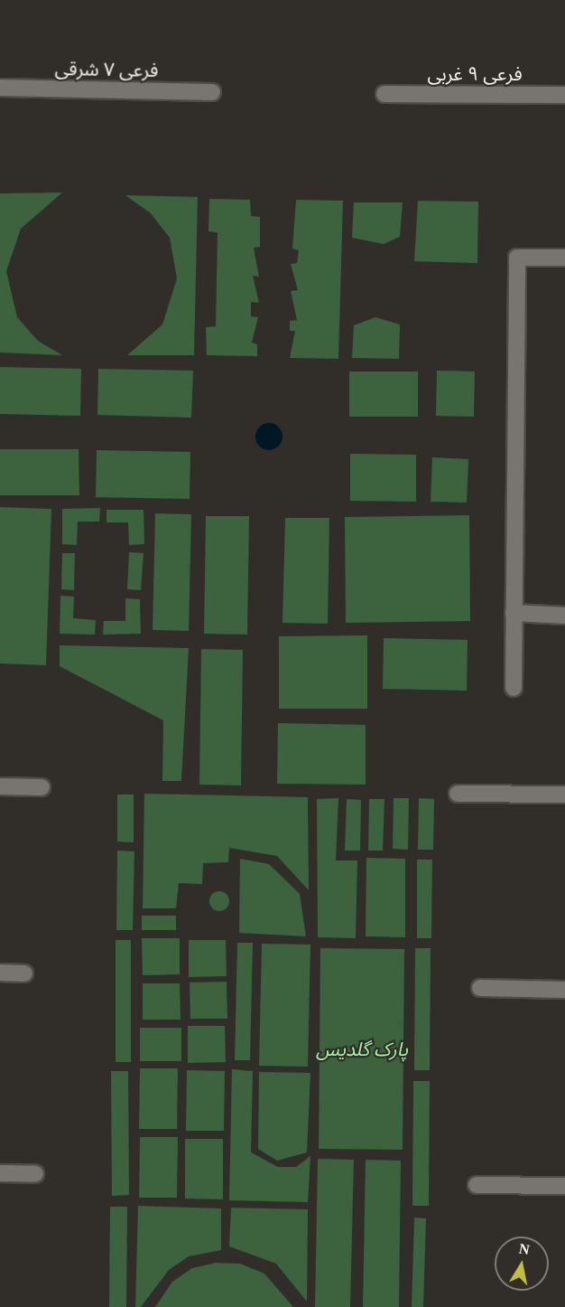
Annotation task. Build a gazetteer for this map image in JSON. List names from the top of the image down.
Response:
{
  "streets": {
    "street": ["فرعی ۷ شرقی", "فرعی ۹ غربی"]
  },
  "parks": ["پارک گلدیس"],
  "north": "top"
}
